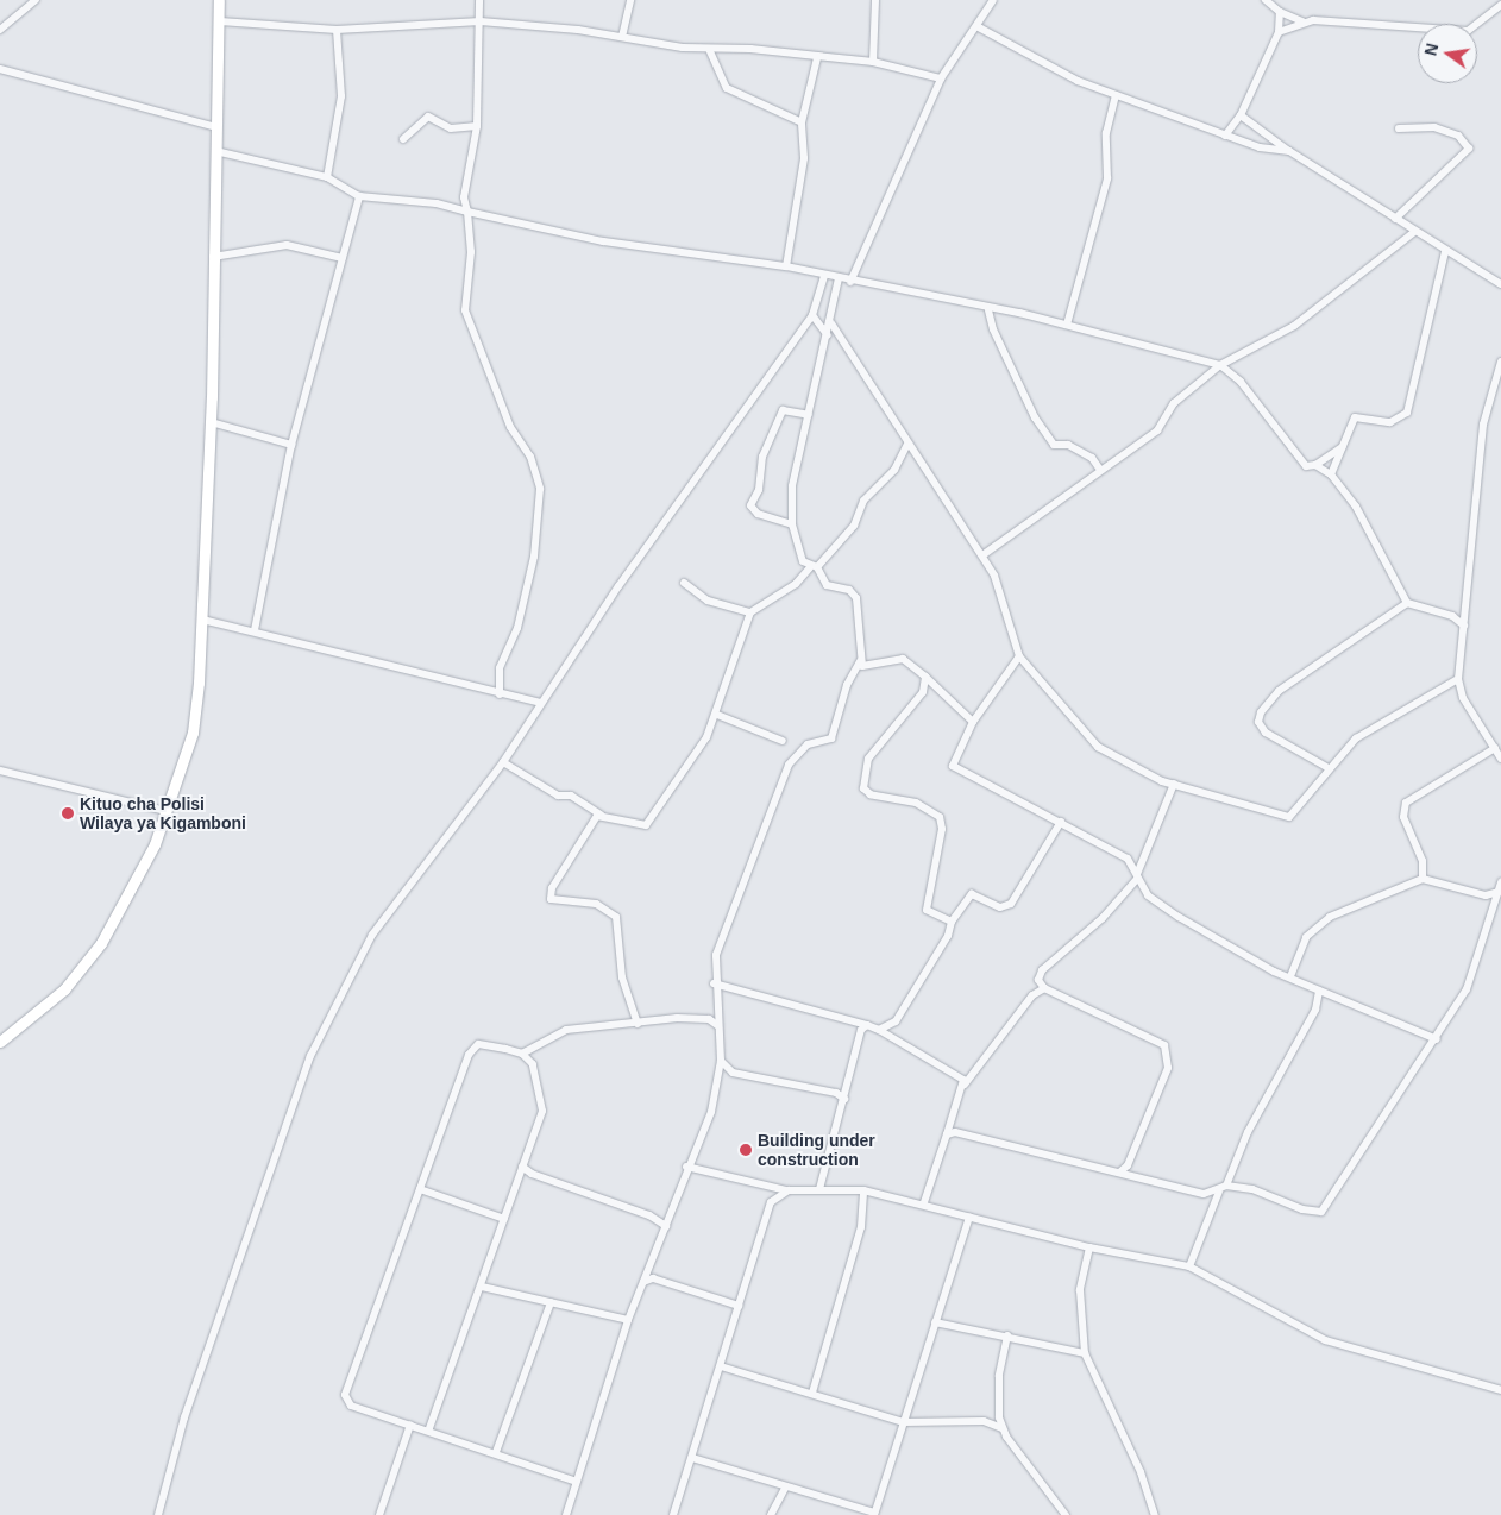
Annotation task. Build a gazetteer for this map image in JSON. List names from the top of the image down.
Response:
{
  "places": ["Kituo cha Polisi Wilaya ya Kigamboni", "Building under construction"],
  "north": "left"
}
